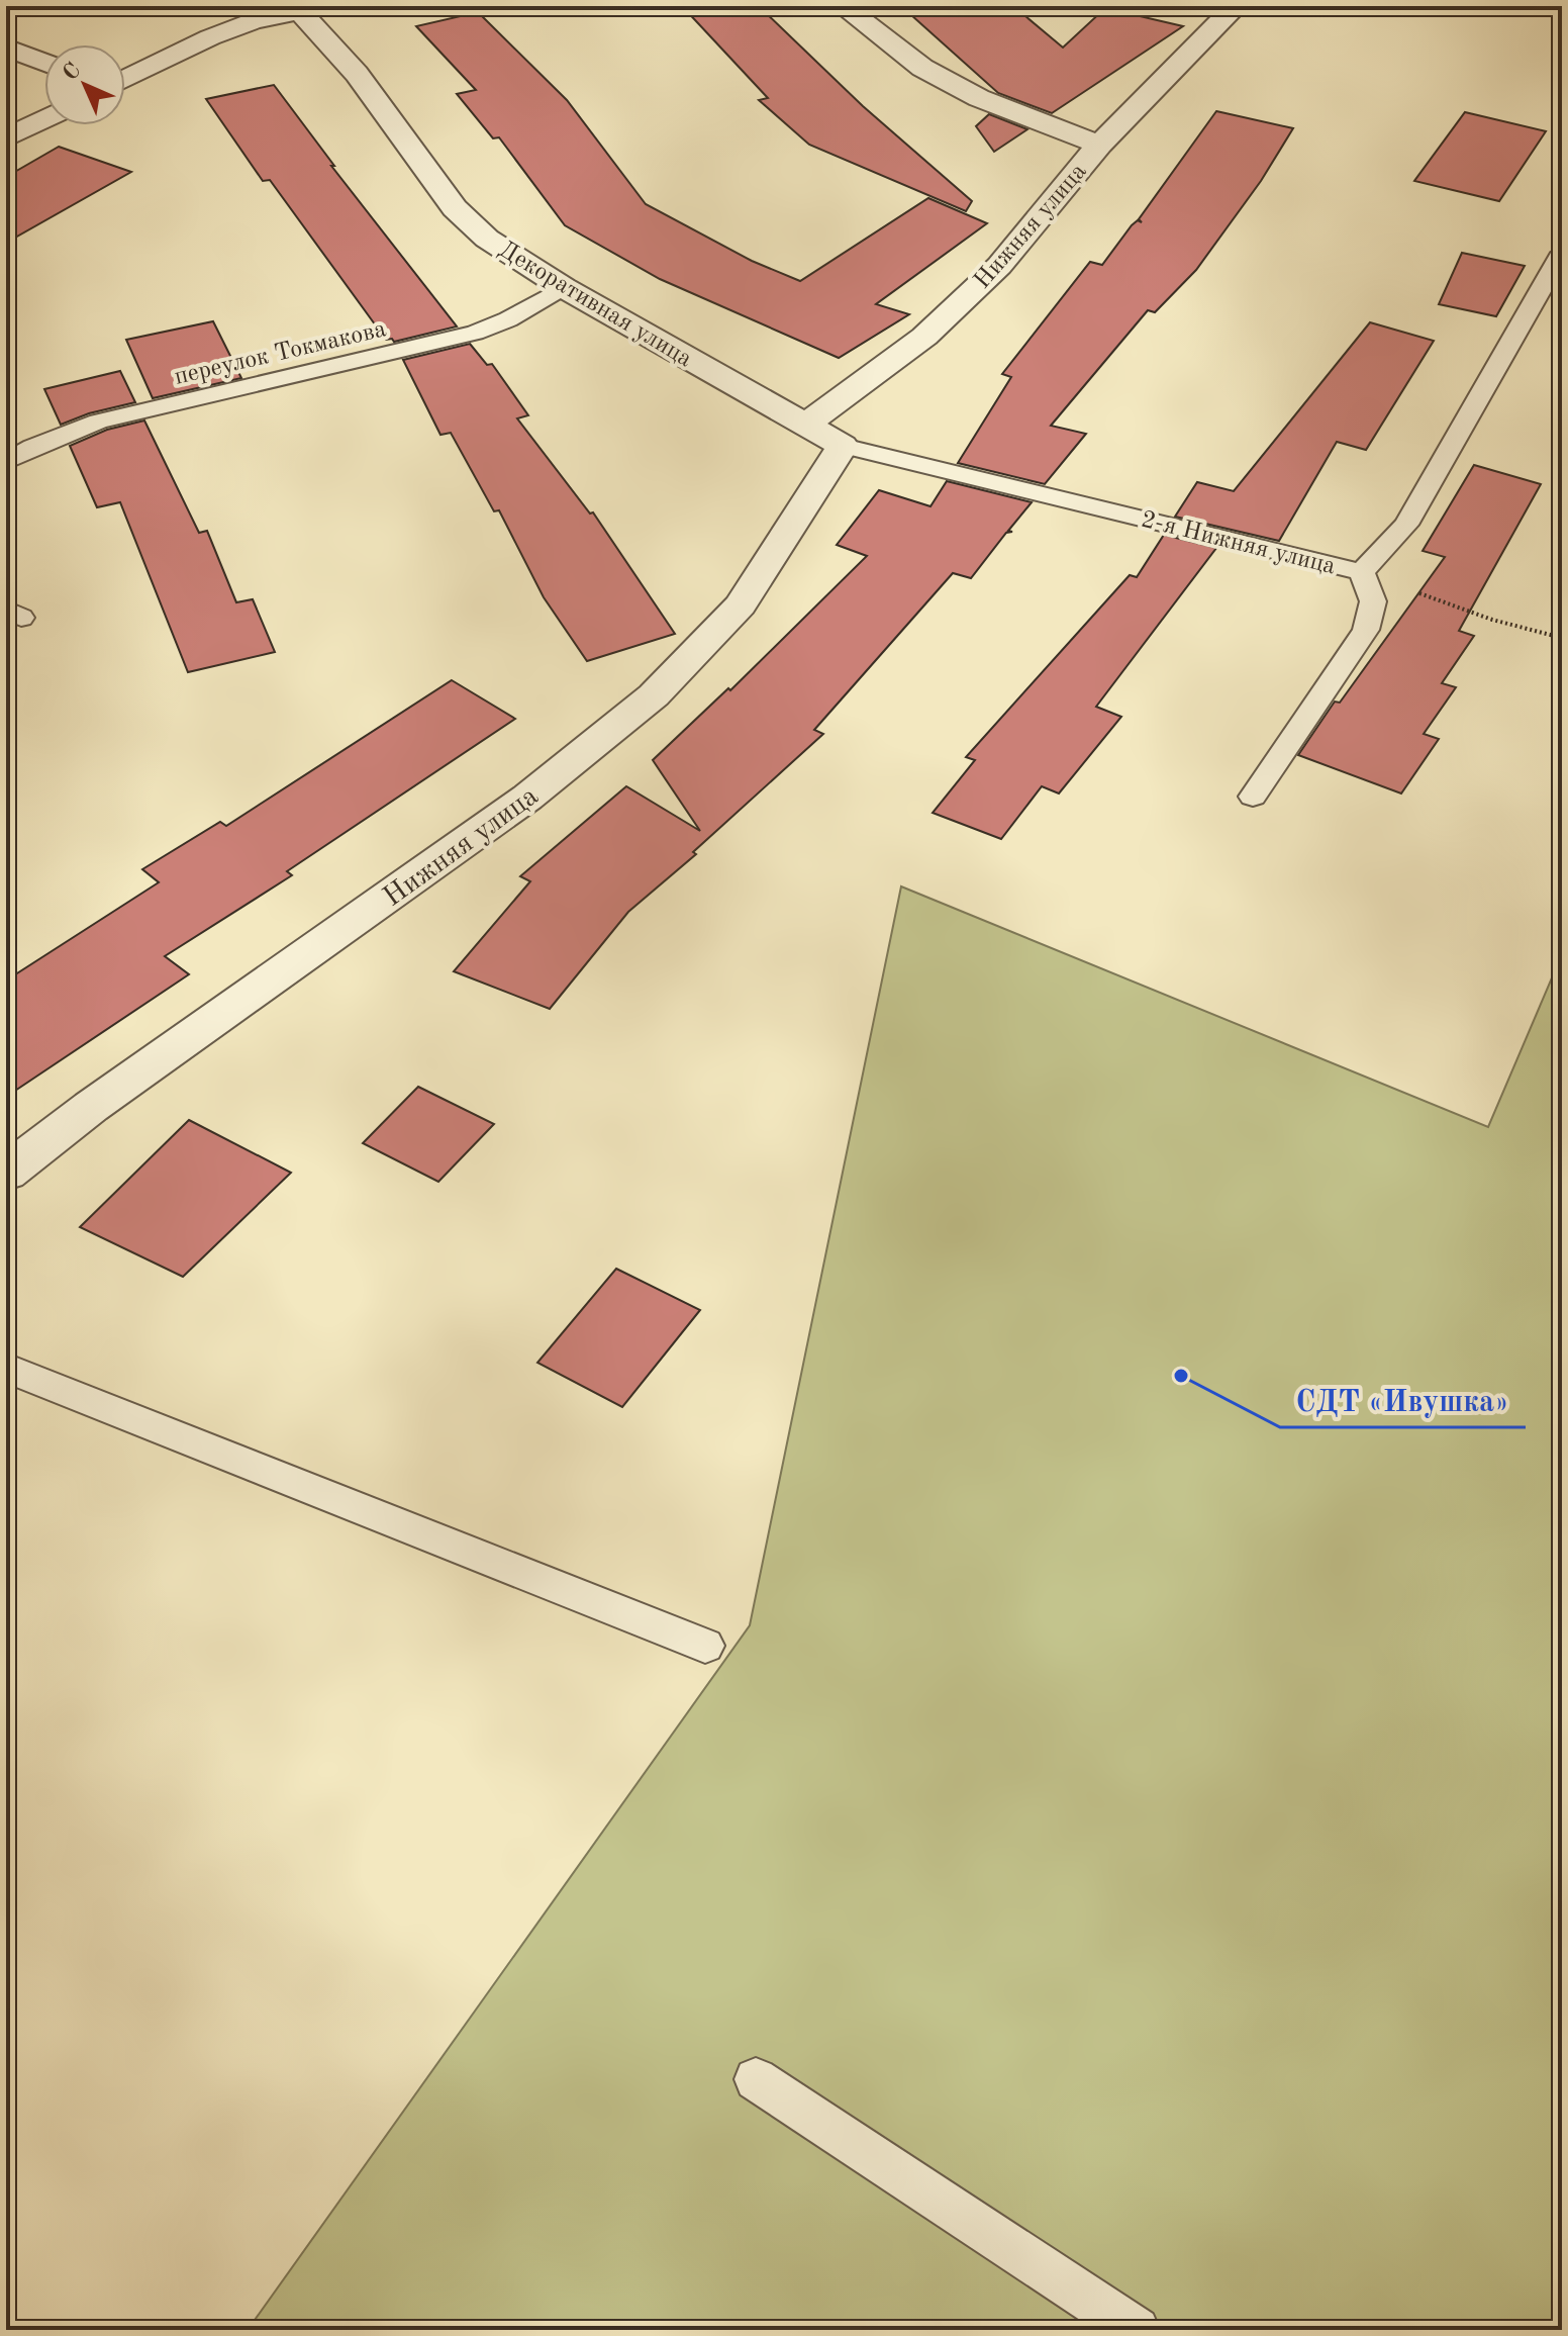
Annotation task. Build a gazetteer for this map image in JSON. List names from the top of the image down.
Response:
{
  "streets": {
    "street": ["Нижняя улица", "Декоративная улица"],
    "lane": ["переулок Токмакова", "2-я Нижняя улица"]
  },
  "crossings": [
    ["Нижняя улица", "Декоративная улица"],
    ["Нижняя улица", "2-я Нижняя улица"],
    ["Декоративная улица", "переулок Токмакова"],
    ["Декоративная улица", "2-я Нижняя улица"]
  ],
  "places": ["СДТ «Ивушка»"],
  "north": "top left"
}
